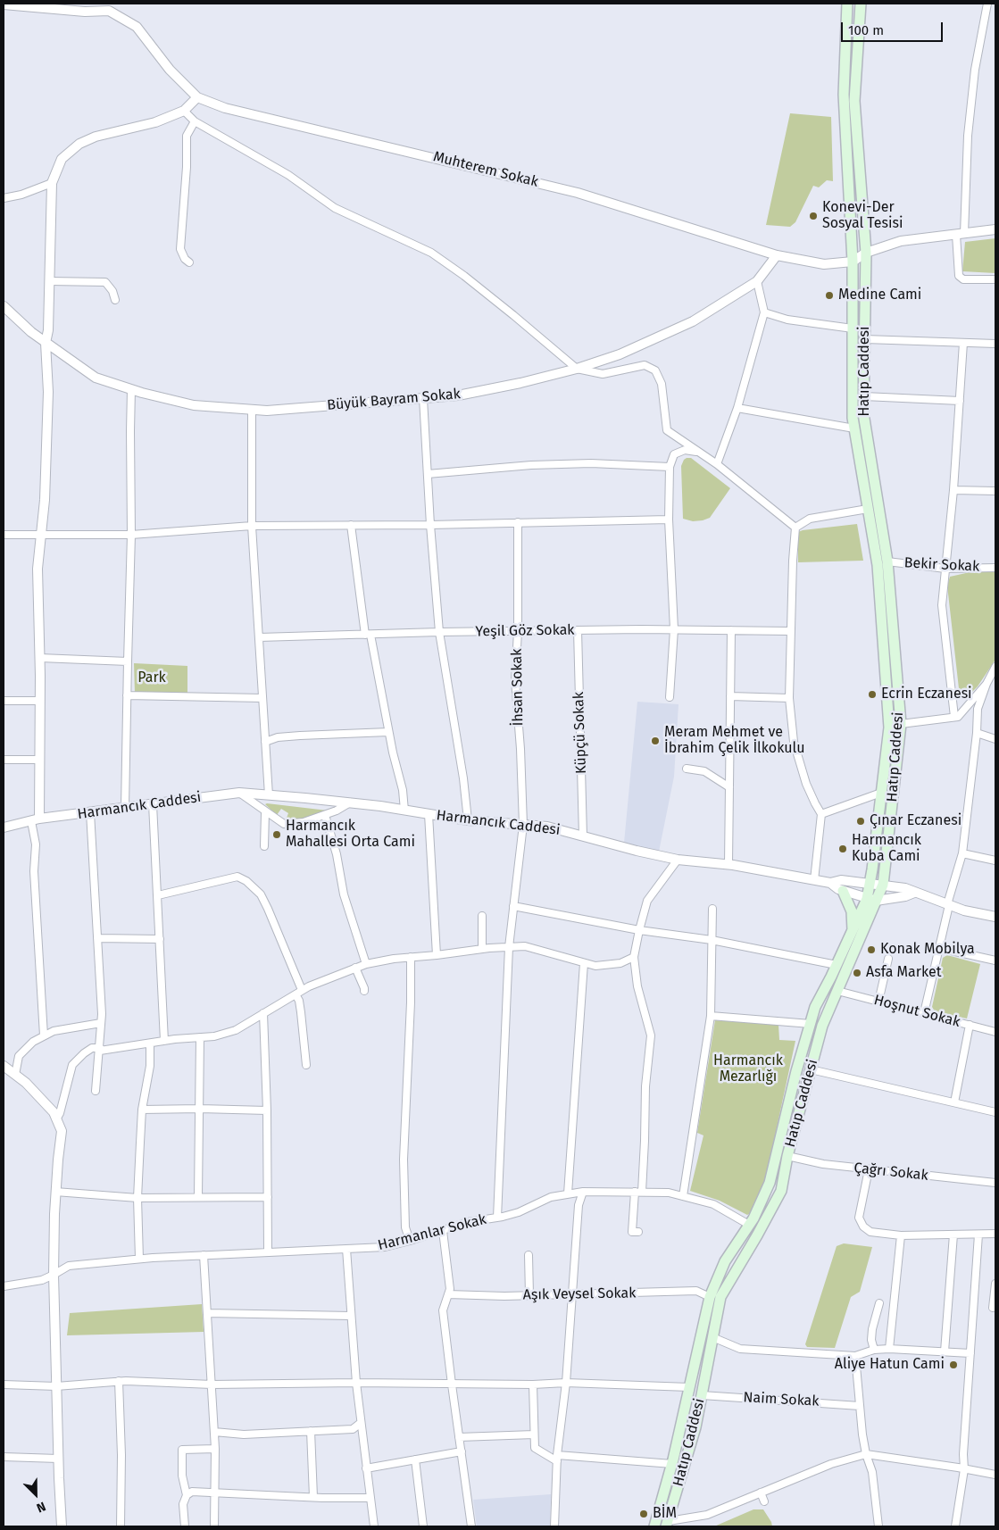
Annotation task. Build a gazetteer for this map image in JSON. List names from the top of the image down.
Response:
{
  "streets": {
    "main road": ["Hatıp Caddesi"],
    "street": [
      "Muhterem Sokak",
      "Büyük Bayram Sokak",
      "Bekir Sokak",
      "Yeşil Göz Sokak",
      "İhsan Sokak",
      "Küpçü Sokak",
      "Harmancık Caddesi",
      "Hoşnut Sokak",
      "Çağrı Sokak",
      "Harmanlar Sokak",
      "Aşık Veysel Sokak",
      "Naim Sokak"
    ]
  },
  "crossings": [
    ["Muhterem Sokak", "Hatıp Caddesi"],
    ["Muhterem Sokak", "Büyük Bayram Sokak"],
    ["Hatıp Caddesi", "Bekir Sokak"],
    ["Hatıp Caddesi", "Hoşnut Sokak"],
    ["Hatıp Caddesi", "Çağrı Sokak"],
    ["Hatıp Caddesi", "Harmanlar Sokak"],
    ["Hatıp Caddesi", "Aşık Veysel Sokak"],
    ["Hatıp Caddesi", "Naim Sokak"],
    ["Yeşil Göz Sokak", "İhsan Sokak"],
    ["Yeşil Göz Sokak", "Küpçü Sokak"],
    ["İhsan Sokak", "Harmancık Caddesi"],
    ["İhsan Sokak", "Harmanlar Sokak"],
    ["Küpçü Sokak", "Harmancık Caddesi"]
  ],
  "parks": ["Park", "Harmancık Mezarlığı"],
  "places": [
    "Konevi-Der Sosyal Tesisi",
    "Medine Cami",
    "Ecrin Eczanesi",
    "Meram Mehmet ve İbrahim Çelik İlkokulu",
    "Çınar Eczanesi",
    "Harmancık Mahallesi Orta Cami",
    "Harmancık Kuba Cami",
    "Konak Mobilya",
    "Asfa Market",
    "Aliye Hatun Cami",
    "BİM"
  ],
  "scale_bar": "100 m",
  "north": "bottom right"
}
